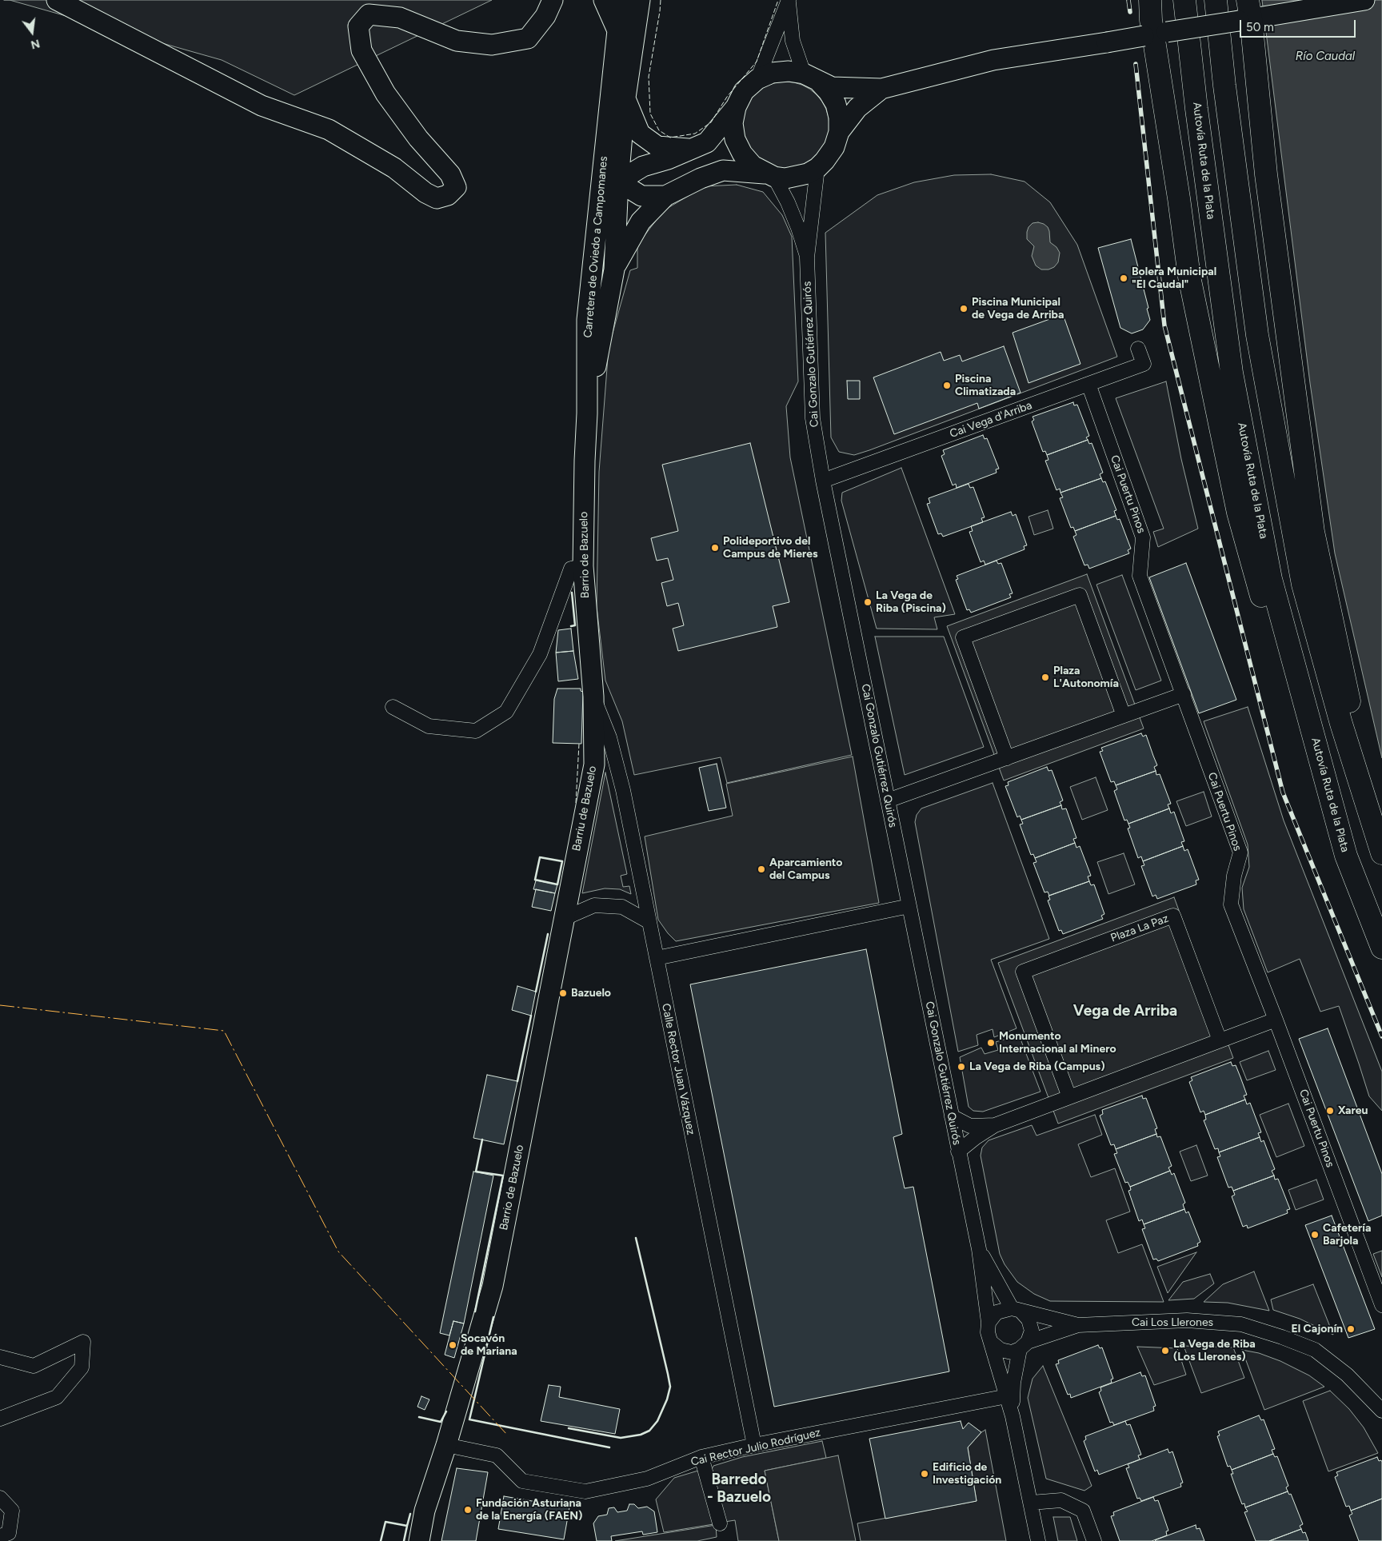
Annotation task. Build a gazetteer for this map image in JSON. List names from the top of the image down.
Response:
{
  "streets": {
    "highway": ["Autovía Ruta de la Plata"],
    "street": [
      "Carretera de Oviedo a Campomanes",
      "Cai Gonzalo Gutiérrez Quirós",
      "Cai Vega d'Arriba",
      "Cai Puertu Pinos",
      "Barrio de Bazuelo",
      "Barriu de Bazuelo",
      "Plaza La Paz",
      "Calle Rector Juan Vázquez",
      "Cai Los Llerones",
      "Cai Rector Julio Rodríguez"
    ]
  },
  "crossings": [
    ["Carretera de Oviedo a Campomanes", "Barrio de Bazuelo"],
    ["Cai Gonzalo Gutiérrez Quirós", "Cai Vega d'Arriba"],
    ["Cai Gonzalo Gutiérrez Quirós", "Cai Rector Julio Rodríguez"],
    ["Cai Vega d'Arriba", "Cai Puertu Pinos"],
    ["Barrio de Bazuelo", "Barriu de Bazuelo"],
    ["Barrio de Bazuelo", "Calle Rector Juan Vázquez"],
    ["Barrio de Bazuelo", "Cai Rector Julio Rodríguez"],
    ["Barriu de Bazuelo", "Calle Rector Juan Vázquez"],
    ["Calle Rector Juan Vázquez", "Cai Rector Julio Rodríguez"]
  ],
  "districts": ["Vega de Arriba", "Barredo - Bazuelo"],
  "water": ["Río Caudal"],
  "places": [
    "Bolera Municipal \"El Caudal\"",
    "Piscina Municipal de Vega de Arriba",
    "Piscina Climatizada",
    "Polideportivo del Campus de Mieres",
    "La Vega de Riba (Piscina)",
    "Plaza L'Autonomía",
    "Aparcamiento del Campus",
    "Bazuelo",
    "Monumento Internacional al Minero",
    "La Vega de Riba (Campus)",
    "Xareu",
    "Cafetería Barjola",
    "El Cajonín",
    "Socavón de Mariana",
    "La Vega de Riba (Los Llerones)",
    "Edificio de Investigación",
    "Fundación Asturiana de la Energía (FAEN)"
  ],
  "scale_bar": "50 m",
  "north": "bottom"
}
